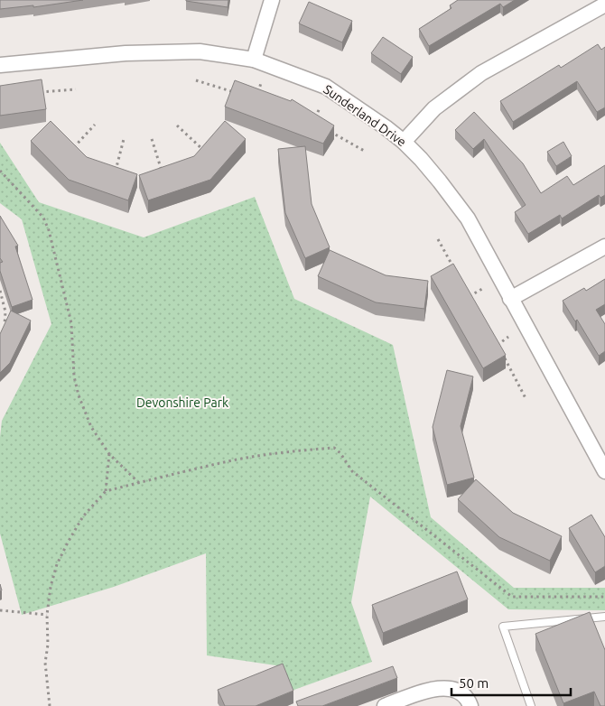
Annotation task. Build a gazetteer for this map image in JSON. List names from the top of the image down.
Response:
{
  "streets": {
    "street": ["Sunderland Drive"]
  },
  "parks": ["Devonshire Park"],
  "scale_bar": "50 m"
}
